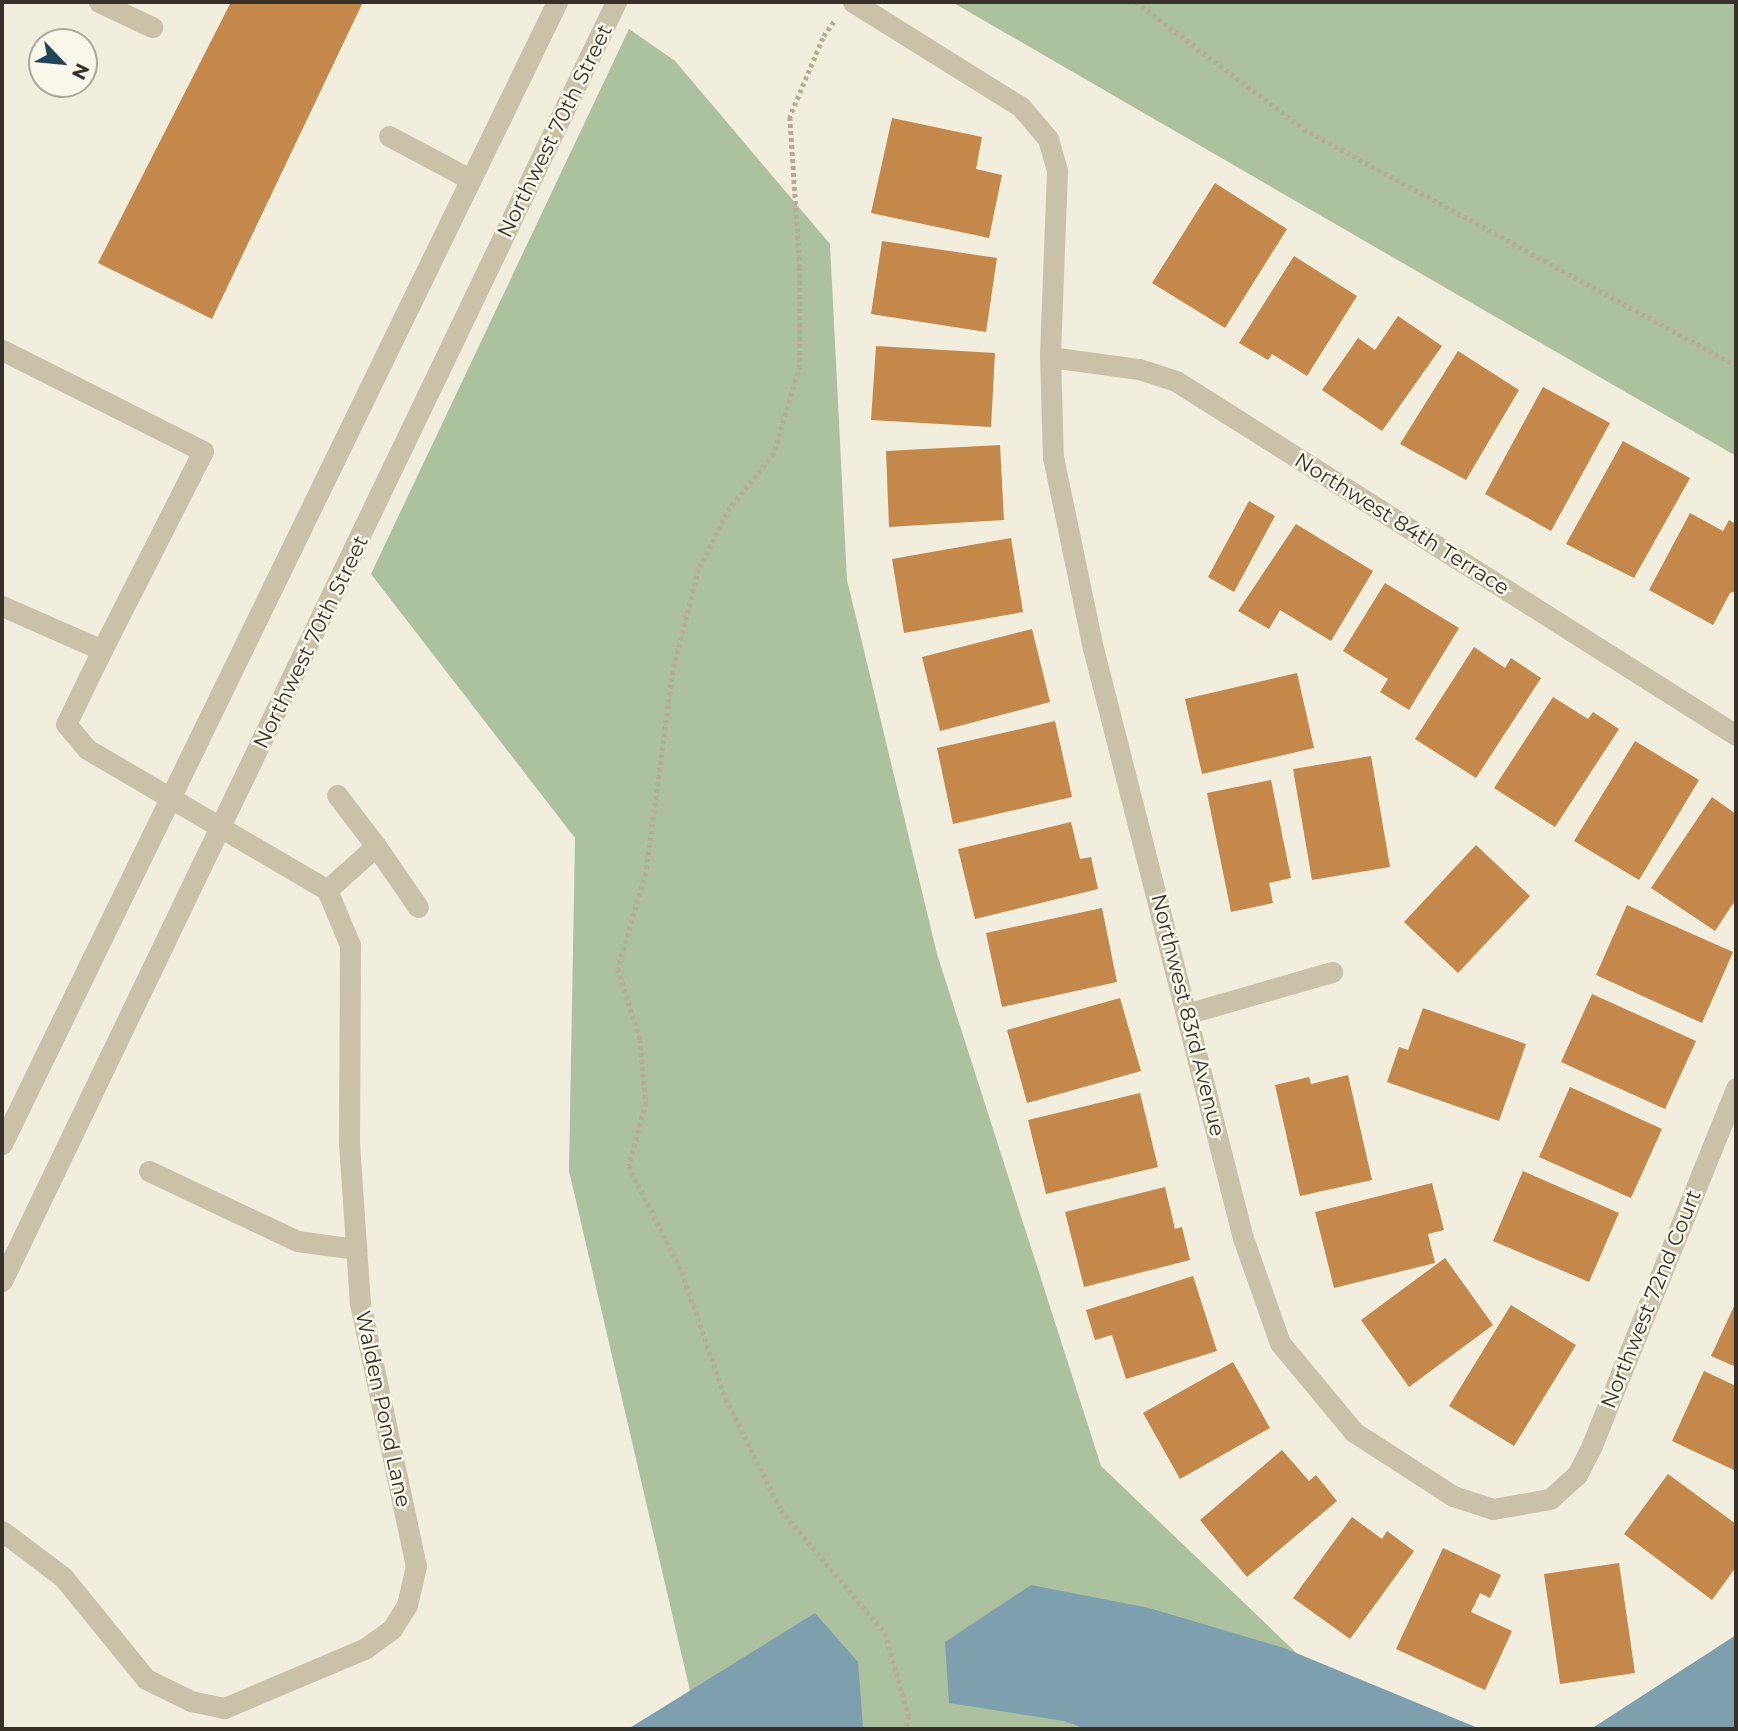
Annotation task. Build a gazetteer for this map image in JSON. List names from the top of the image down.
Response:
{
  "streets": {
    "street": [
      "Northwest 70th Street",
      "Northwest 84th Terrace",
      "Northwest 83rd Avenue",
      "Northwest 72nd Court",
      "Walden Pond Lane"
    ]
  },
  "crossings": [
    ["Northwest 84th Terrace", "Northwest 83rd Avenue"],
    ["Northwest 83rd Avenue", "Northwest 72nd Court"]
  ],
  "north": "bottom right"
}
